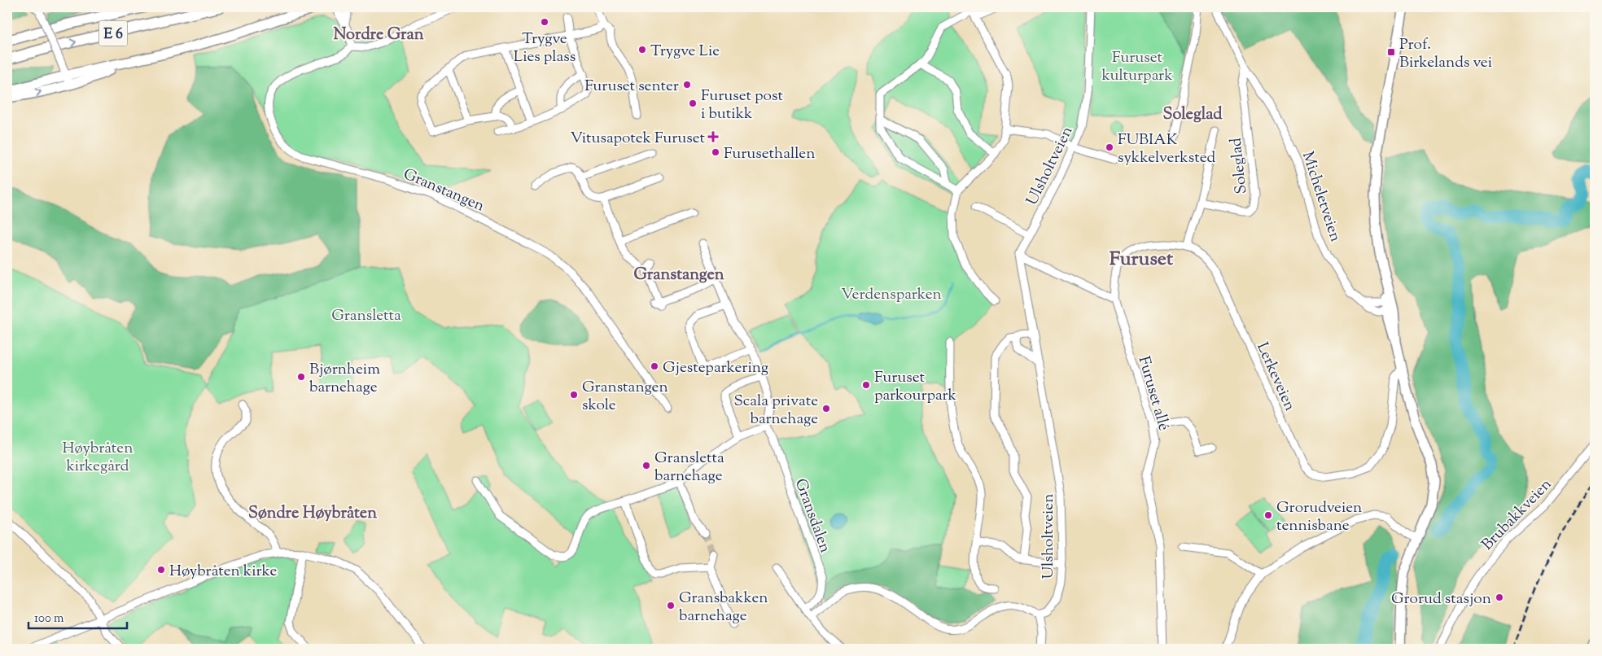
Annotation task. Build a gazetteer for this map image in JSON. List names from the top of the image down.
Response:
{
  "streets": {
    "highway": ["E 6"],
    "street": [
      "Ulsholtveien",
      "Soleglad",
      "Granstangen",
      "Micheletveien",
      "Lerkeveien",
      "Furuset allé",
      "Brubakkveien",
      "Gransdalen"
    ]
  },
  "crossings": [
    ["Soleglad", "Micheletveien"],
    ["Soleglad", "Lerkeveien"],
    ["Lerkeveien", "Furuset allé"]
  ],
  "districts": [
    "Nordre Gran",
    "Soleglad",
    "Furuset",
    "Granstangen",
    "Søndre Høybråten"
  ],
  "parks": [
    "Furuset kulturpark",
    "Verdensparken",
    "Gransletta",
    "Høybråten kirkegård"
  ],
  "places": {
    "other": [
      "Trygve Lies plass",
      "Trygve Lie",
      "Furuset senter",
      "Furuset post i butikk",
      "FUBIAK sykkelverksted",
      "Furusethallen",
      "Gjesteparkering",
      "Bjørnheim barnehage",
      "Furuset parkourpark",
      "Granstangen skole",
      "Scala private barnehage",
      "Gransletta barnehage",
      "Grorudveien tennisbane",
      "Høybråten kirke",
      "Grorud stasjon",
      "Gransbakken barnehage"
    ],
    "transit": ["Prof. Birkelands vei"],
    "health": ["Vitusapotek Furuset"]
  },
  "scale_bar": "100 m"
}
